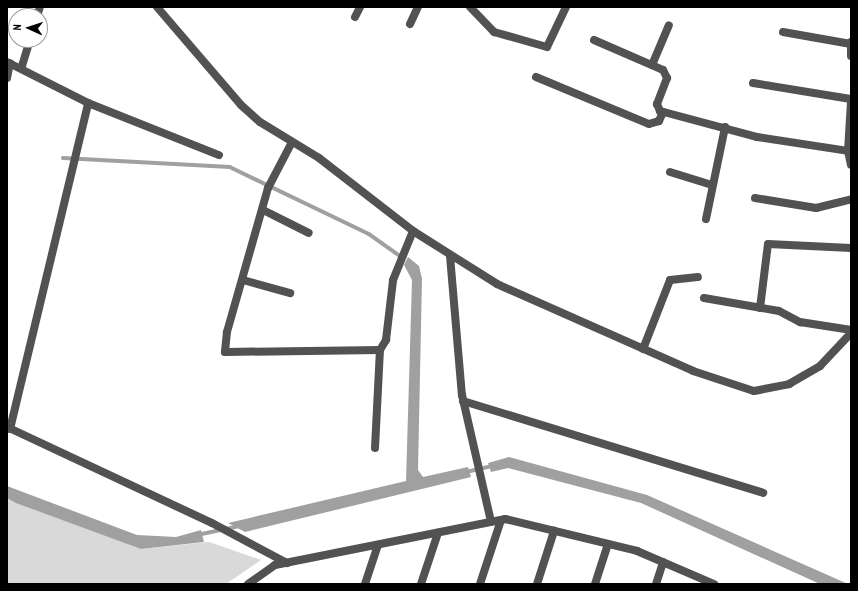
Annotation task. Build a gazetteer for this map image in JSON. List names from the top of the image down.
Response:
{
  "north": "left"
}
